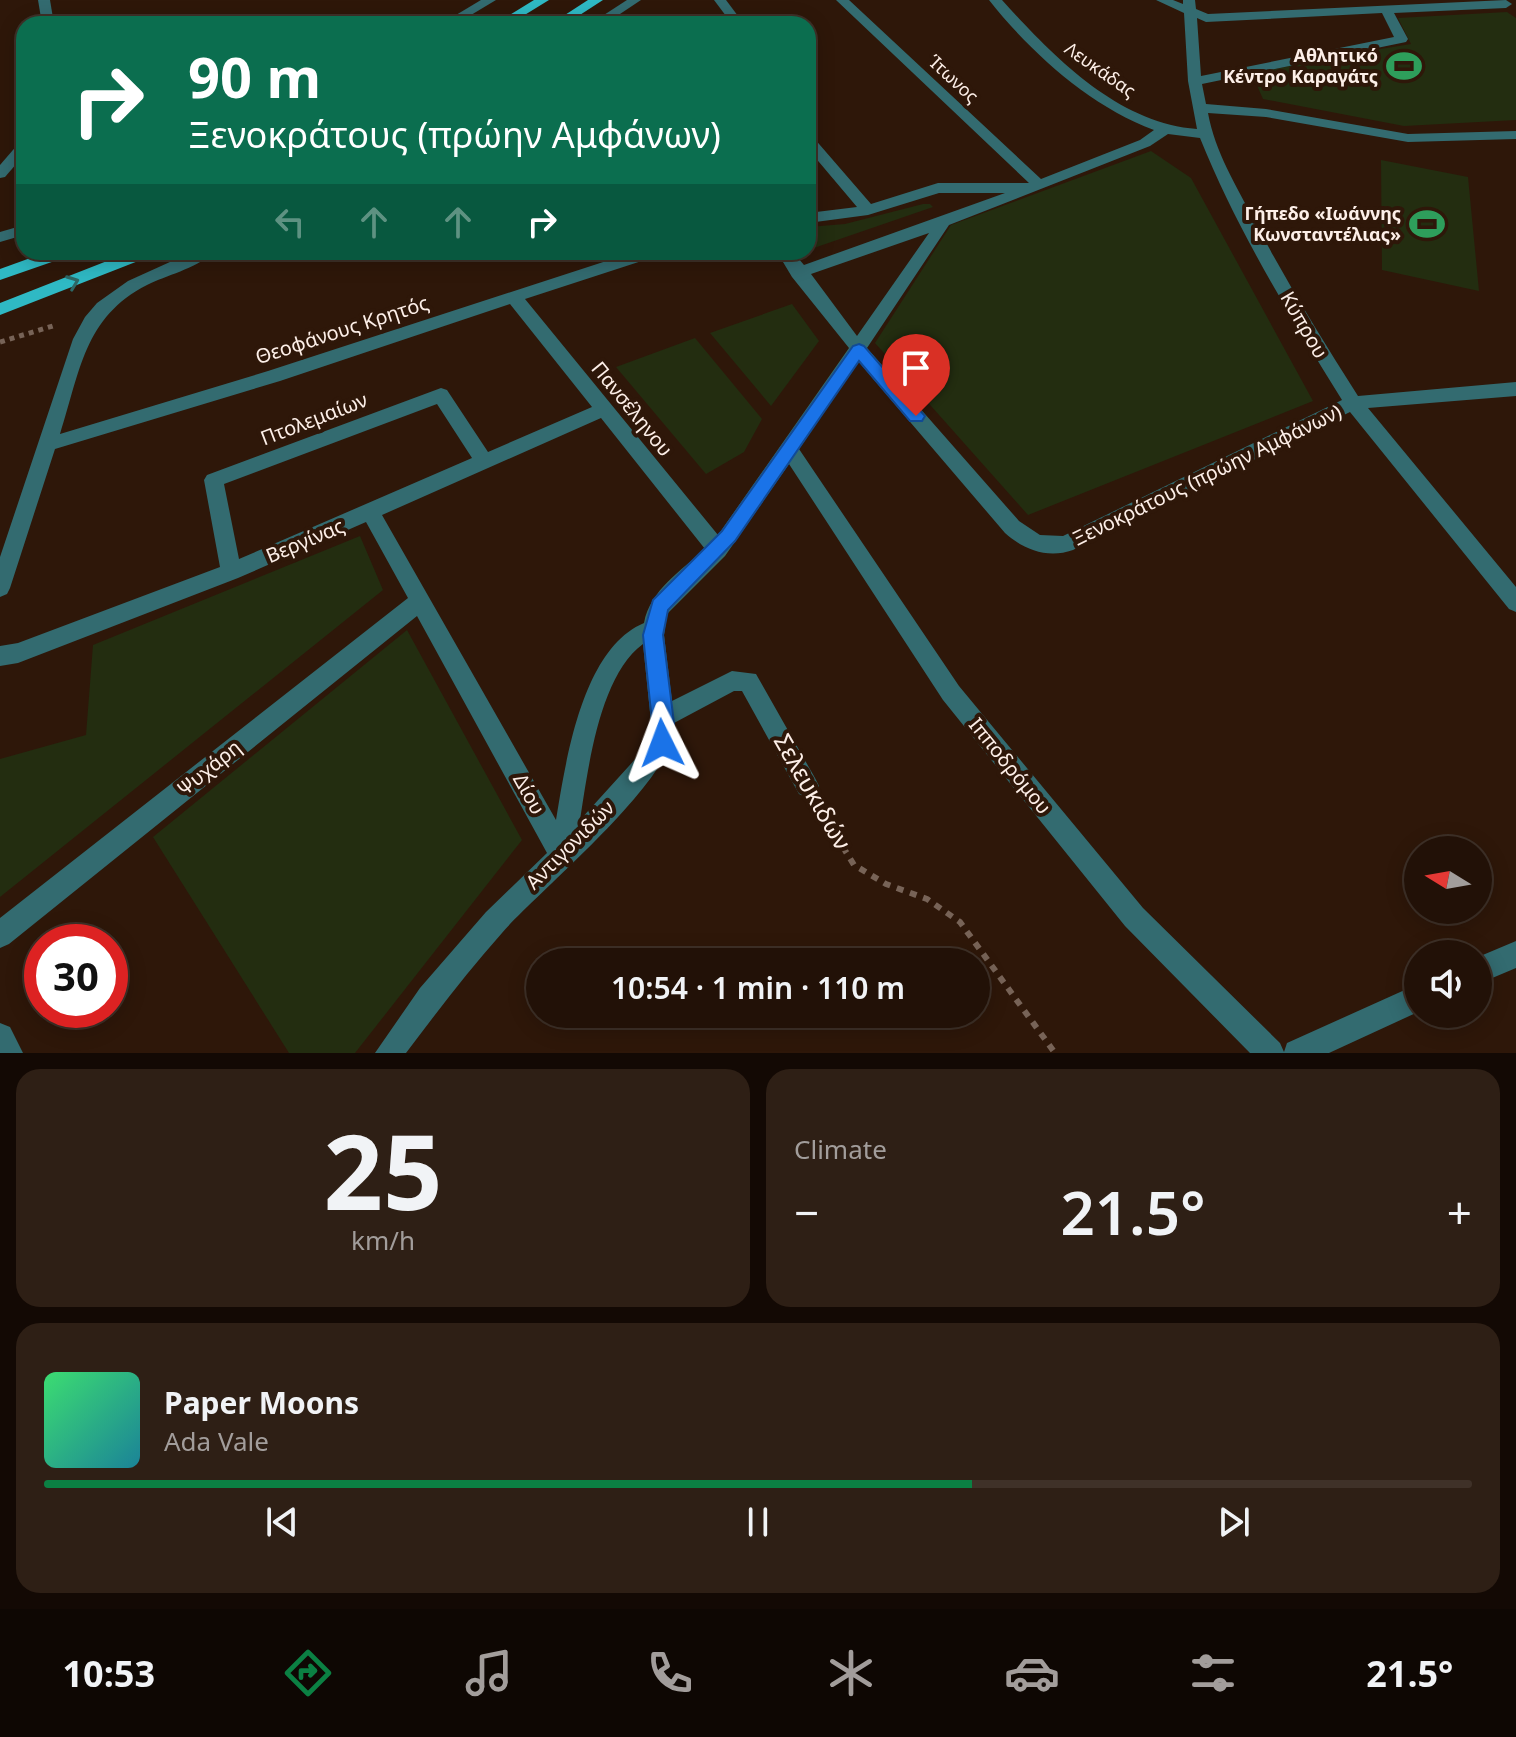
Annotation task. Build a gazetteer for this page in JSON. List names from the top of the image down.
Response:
{
  "streets": {
    "street": [
      "Λευκάδας",
      "Ίτωνος",
      "Κύπρου",
      "Θεοφάνους Κρητός",
      "Πανσέληνου",
      "Πτολεμαίων",
      "Ξενοκράτους (πρώην Αμφάνων)",
      "Βεργίνας",
      "Ιπποδρόμου",
      "Ψυχάρη",
      "Σελευκιδών",
      "Δίου",
      "Αντιγονιδών"
    ]
  },
  "crossings": [
    ["Λευκάδας", "Κύπρου"],
    ["Κύπρου", "Ξενοκράτους (πρώην Αμφάνων)"],
    ["Θεοφάνους Κρητός", "Πανσέληνου"],
    ["Πανσέληνου", "Βεργίνας"],
    ["Πτολεμαίων", "Βεργίνας"],
    ["Βεργίνας", "Δίου"],
    ["Ψυχάρη", "Δίου"],
    ["Σελευκιδών", "Αντιγονιδών"],
    ["Δίου", "Αντιγονιδών"]
  ],
  "places": {
    "sports": ["Αθλητικό Κέντρο Καραγάτς", "Γήπεδο «Ιωάννης Κωνσταντέλιας»"]
  },
  "north": "left",
  "page": {
    "turn": ["90 m", "Ξενοκράτους (πρώην Αμφάνων)"],
    "limit": "30",
    "trip": "10:54 · 1 min · 110 m",
    "tile": [
      ["25", "km/h"],
      "Climate"
    ],
    "heat": ["−", "21.5°", "+"],
    "song": ["Paper Moons", "Ada Vale"],
    "tabs": ["10:53", "21.5°"]
  }
}
